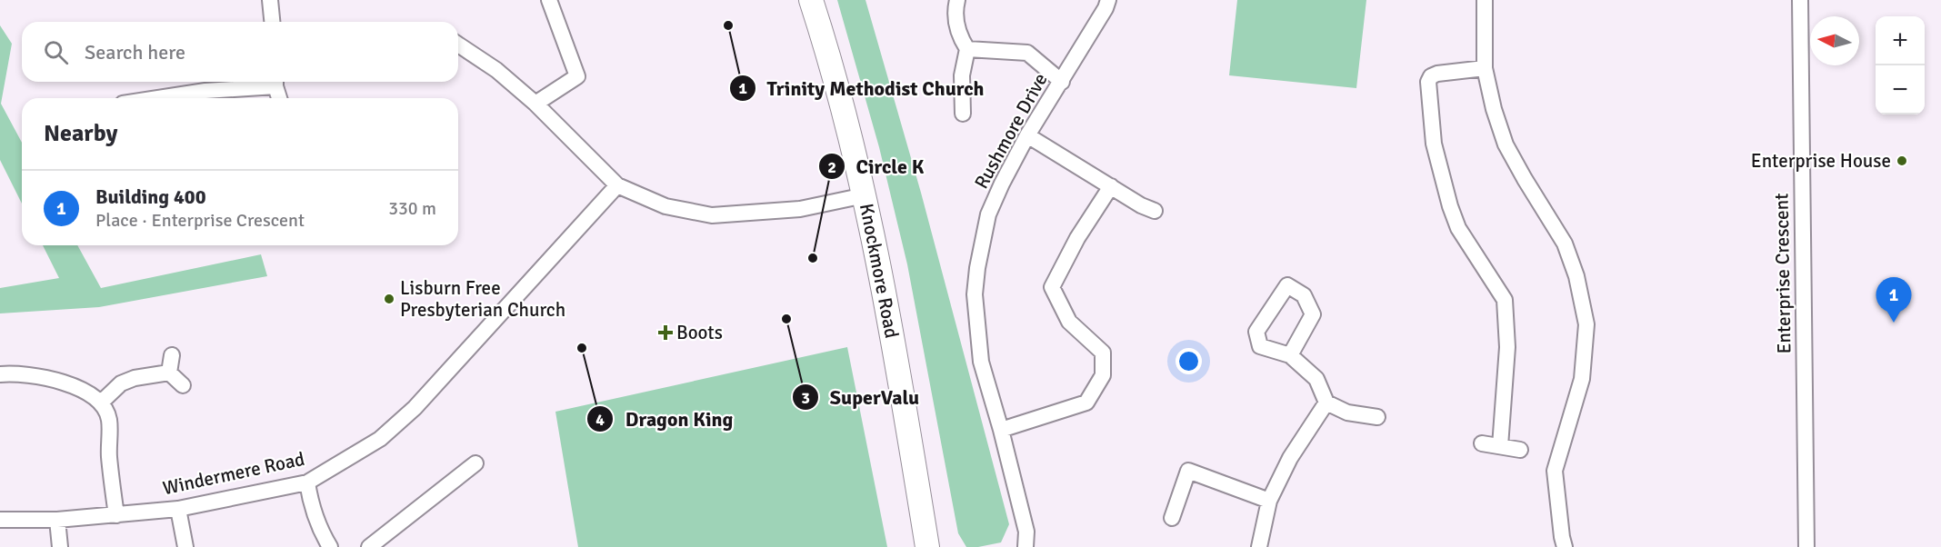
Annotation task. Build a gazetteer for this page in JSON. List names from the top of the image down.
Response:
{
  "streets": {
    "main road": ["Knockmore Road"],
    "street": ["Rushmore Drive", "Enterprise Crescent", "Windermere Road"]
  },
  "places": {
    "other": [
      "Trinity Methodist Church",
      "Enterprise House",
      "Circle K",
      "Lisburn Free Presbyterian Church",
      "SuperValu",
      "Dragon King"
    ],
    "health": ["Boots"]
  },
  "north": "left",
  "page": {
    "map_buttons": ["+", "−"],
    "search": "Search here",
    "heading": "Nearby",
    "list": [
      {
        "mark": "1",
        "name": "Building 400",
        "note": "Place · Enterprise Crescent",
        "value": "330 m"
      }
    ],
    "pins": "1"
  }
}
